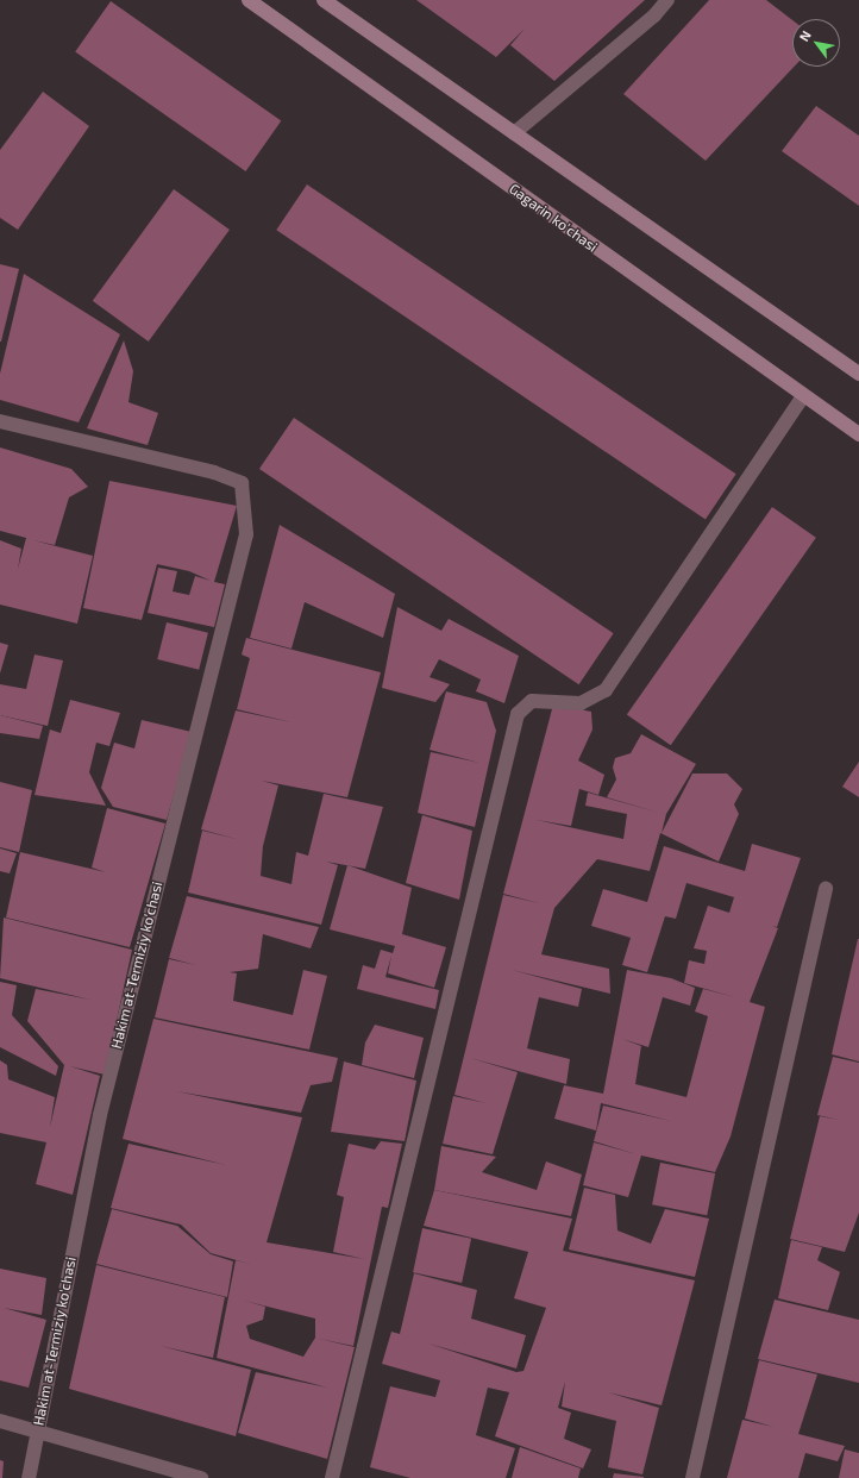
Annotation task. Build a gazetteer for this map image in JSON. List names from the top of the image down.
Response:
{
  "streets": {
    "main road": ["Gagarin ko'chasi"],
    "street": ["Hakim at-Termiziy ko'chasi"]
  },
  "north": "top left"
}
